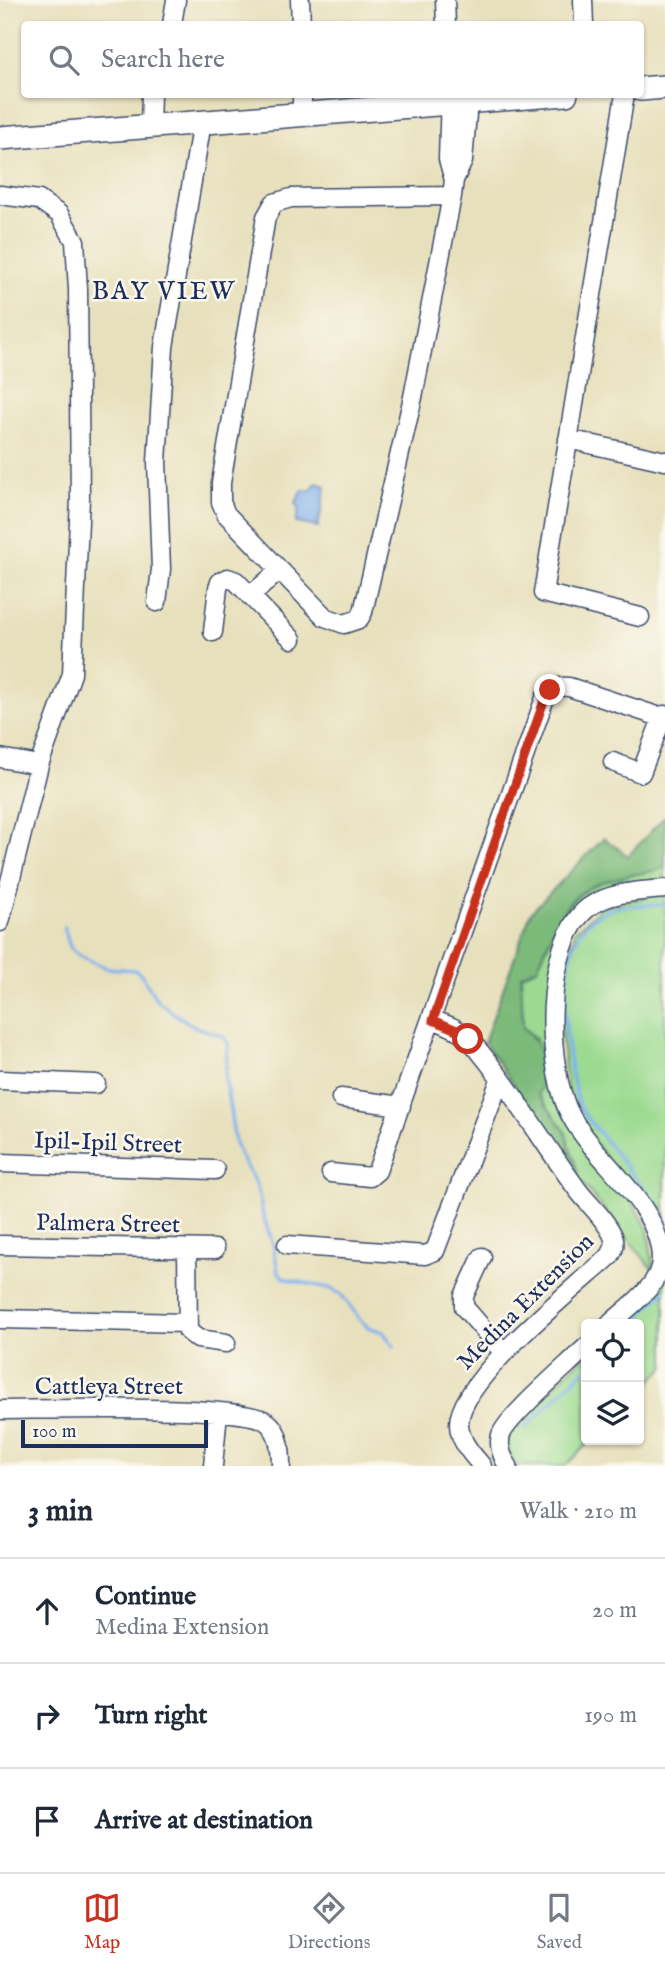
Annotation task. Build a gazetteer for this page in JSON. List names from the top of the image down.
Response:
{
  "streets": {
    "street": [
      "Ipil-Ipil Street",
      "Palmera Street",
      "Medina Extension",
      "Cattleya Street"
    ]
  },
  "districts": ["BAY VIEW"],
  "scale_bar": "100 m",
  "page": {
    "search": "Search here",
    "scale": "100 m",
    "heading": ["3 min", "Walk · 210 m"],
    "list": [
      ["Continue", "Medina Extension", "20 m"],
      ["Turn right", "190 m"],
      "Arrive at destination"
    ],
    "nav": ["Map", "Directions", "Saved"]
  }
}
